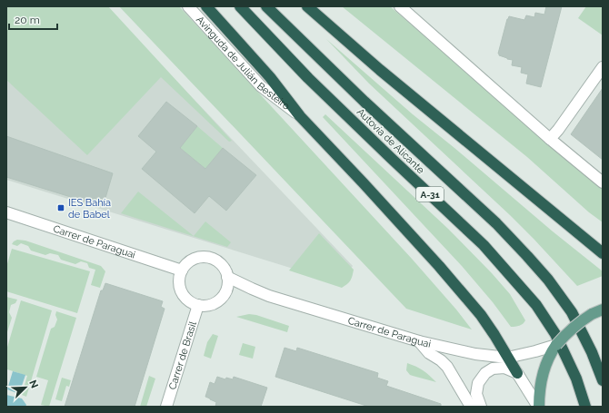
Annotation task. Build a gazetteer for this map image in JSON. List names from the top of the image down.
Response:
{
  "streets": {
    "highway": ["Autovía de Alicante", "A-31"],
    "street": ["Avinguda de Julián Besteiro", "Carrer de Paraguai", "Carrer de Brasil"]
  },
  "crossings": [
    ["Carrer de Paraguai", "Carrer de Brasil"]
  ],
  "places": {
    "transit": ["IES Bahía de Babel"]
  },
  "scale_bar": "20 m",
  "north": "top right"
}
